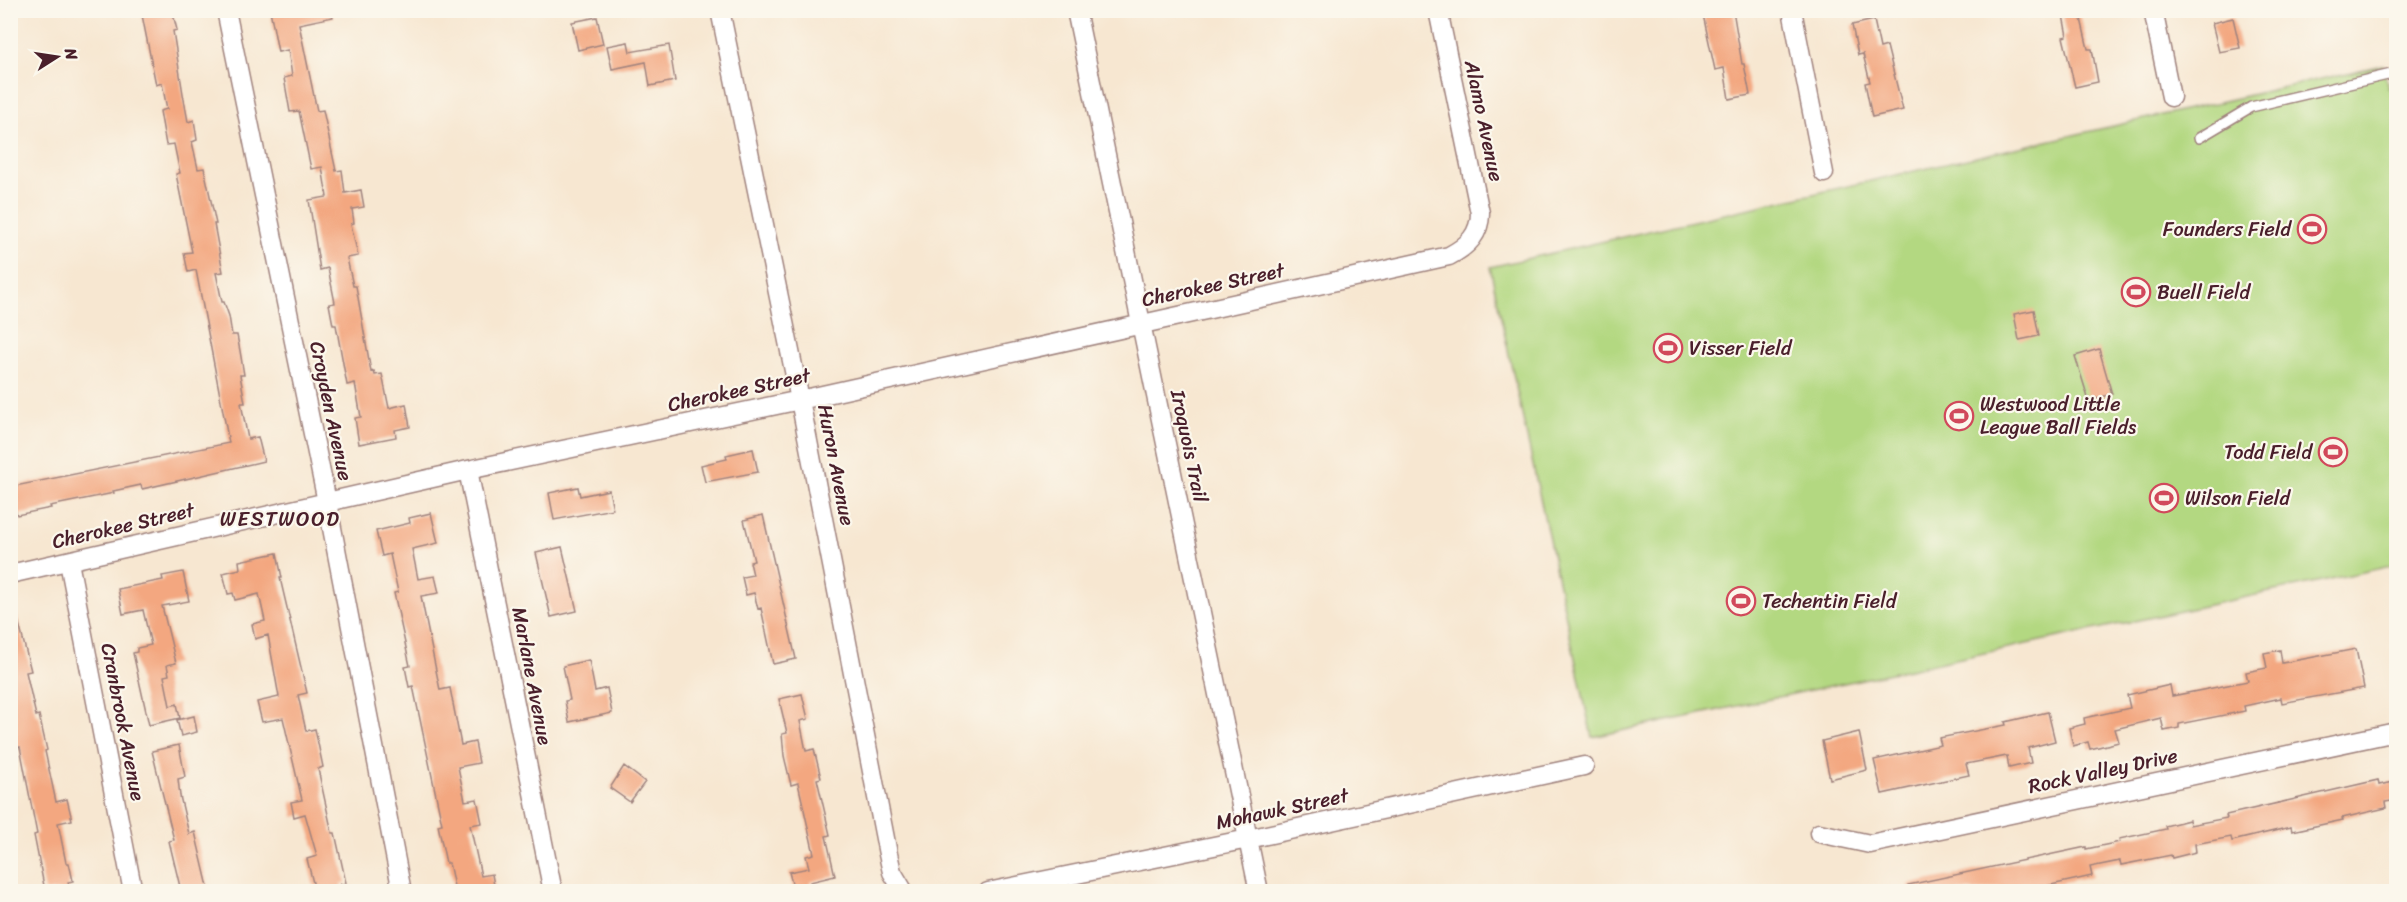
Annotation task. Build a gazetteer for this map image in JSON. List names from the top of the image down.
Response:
{
  "streets": {
    "street": [
      "Alamo Avenue",
      "Cherokee Street",
      "Croyden Avenue",
      "Iroquois Trail",
      "Huron Avenue",
      "Marlane Avenue",
      "Cranbrook Avenue",
      "Rock Valley Drive",
      "Mohawk Street"
    ]
  },
  "crossings": [
    ["Alamo Avenue", "Cherokee Street"],
    ["Cherokee Street", "Croyden Avenue"],
    ["Cherokee Street", "Iroquois Trail"],
    ["Cherokee Street", "Huron Avenue"],
    ["Cherokee Street", "Marlane Avenue"],
    ["Cherokee Street", "Cranbrook Avenue"],
    ["Iroquois Trail", "Mohawk Street"]
  ],
  "districts": ["WESTWOOD"],
  "places": {
    "sports": [
      "Founders Field",
      "Buell Field",
      "Visser Field",
      "Westwood Little League Ball Fields",
      "Todd Field",
      "Wilson Field",
      "Techentin Field"
    ]
  },
  "north": "right"
}
